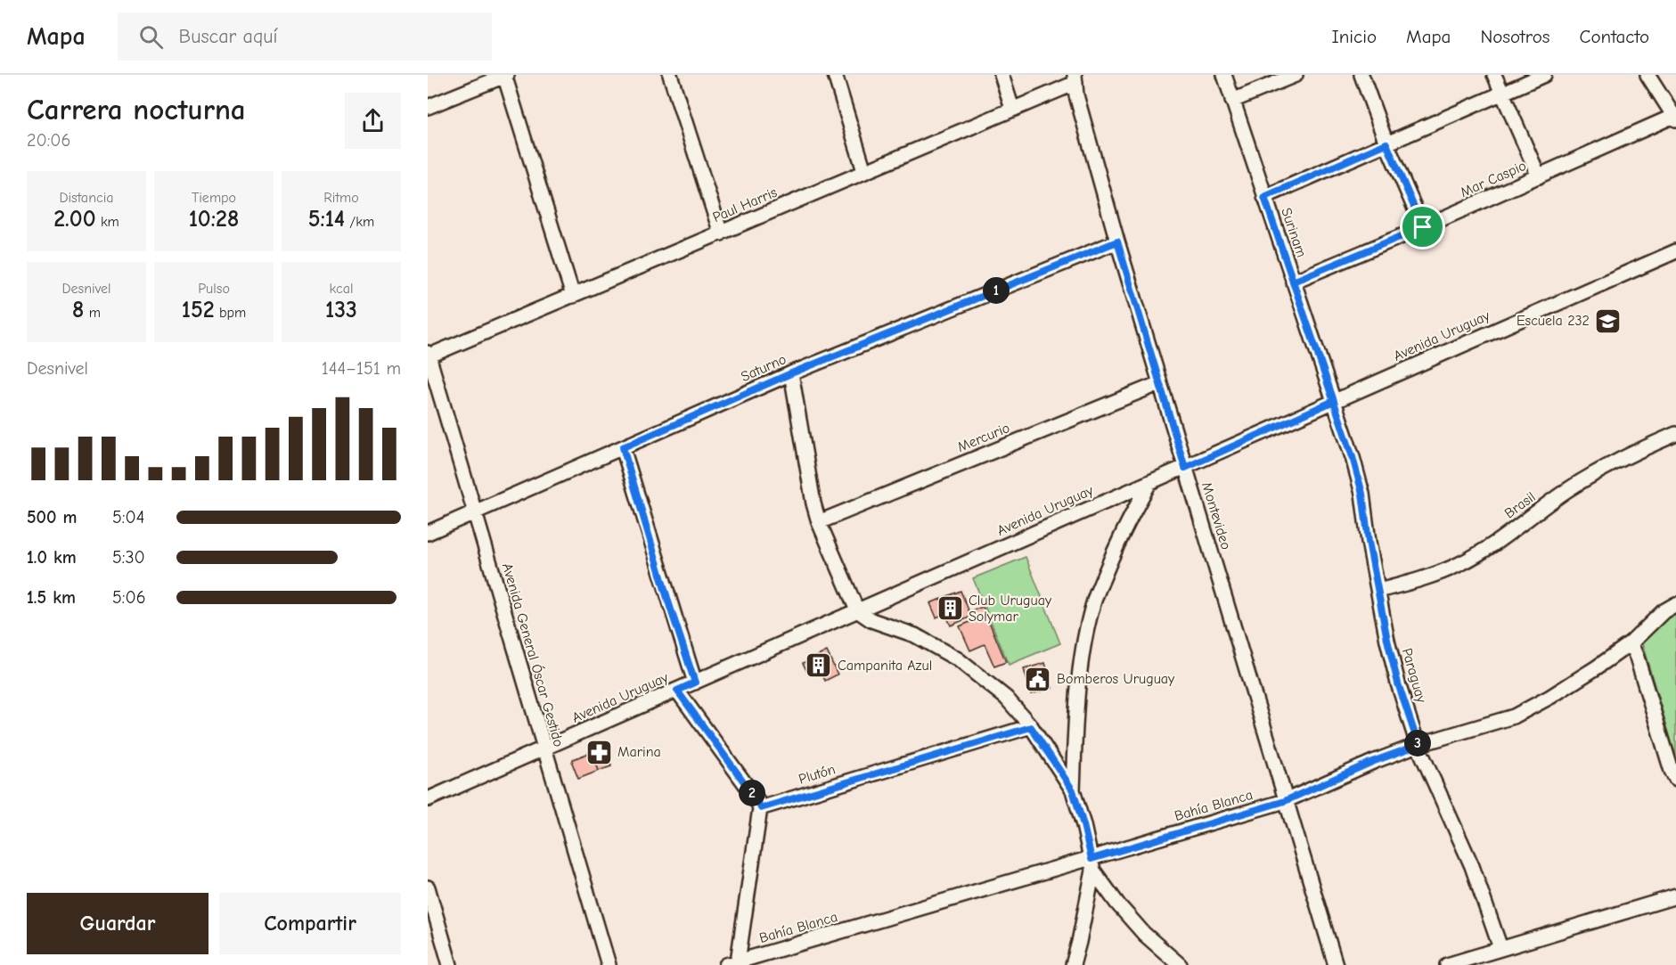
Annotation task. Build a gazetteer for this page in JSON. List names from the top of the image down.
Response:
{
  "streets": {
    "street": [
      "Mar Caspio",
      "Paul Harris",
      "Surinam",
      "Avenida Uruguay",
      "Saturno",
      "Mercurio",
      "Brasil",
      "Montevideo",
      "Avenida General Óscar Gestido",
      "Paraguay",
      "Plutón",
      "Bahía Blanca"
    ]
  },
  "crossings": [
    ["Mar Caspio", "Surinam"],
    ["Paul Harris", "Montevideo"],
    ["Paul Harris", "Avenida General Óscar Gestido"],
    ["Surinam", "Avenida Uruguay"],
    ["Surinam", "Paraguay"],
    ["Avenida Uruguay", "Montevideo"],
    ["Avenida Uruguay", "Avenida General Óscar Gestido"],
    ["Avenida Uruguay", "Paraguay"],
    ["Saturno", "Montevideo"],
    ["Saturno", "Avenida General Óscar Gestido"],
    ["Mercurio", "Montevideo"],
    ["Brasil", "Paraguay"],
    ["Montevideo", "Bahía Blanca"],
    ["Paraguay", "Bahía Blanca"]
  ],
  "places": {
    "school or university": ["Escuela 232"],
    "building": ["Club Uruguay Solymar", "Campanita Azul"],
    "public building": ["Bomberos Uruguay"],
    "pharmacy": ["Marina"]
  },
  "page": {
    "header": "Mapa",
    "search": "Buscar aquí",
    "nav": [
      "Inicio",
      "Mapa",
      "Nosotros",
      "Contacto"
    ],
    "heading": ["Carrera nocturna", "20:06"],
    "stats": [
      ["Distancia", "2.00 km"],
      ["Tiempo", "10:28"],
      ["Ritmo", "5:14 /km"],
      ["Desnivel", "8 m"],
      ["Pulso", "152 bpm"],
      ["kcal", "133"]
    ],
    "pins": ["1", "3", "2"],
    "chart": ["Desnivel", "144–151 m"],
    "list": [
      {
        "name": "500 m",
        "note": "5:04"
      },
      {
        "name": "1.0 km",
        "note": "5:30"
      },
      {
        "name": "1.5 km",
        "note": "5:06"
      }
    ],
    "buttons": ["Guardar", "Compartir"]
  }
}
